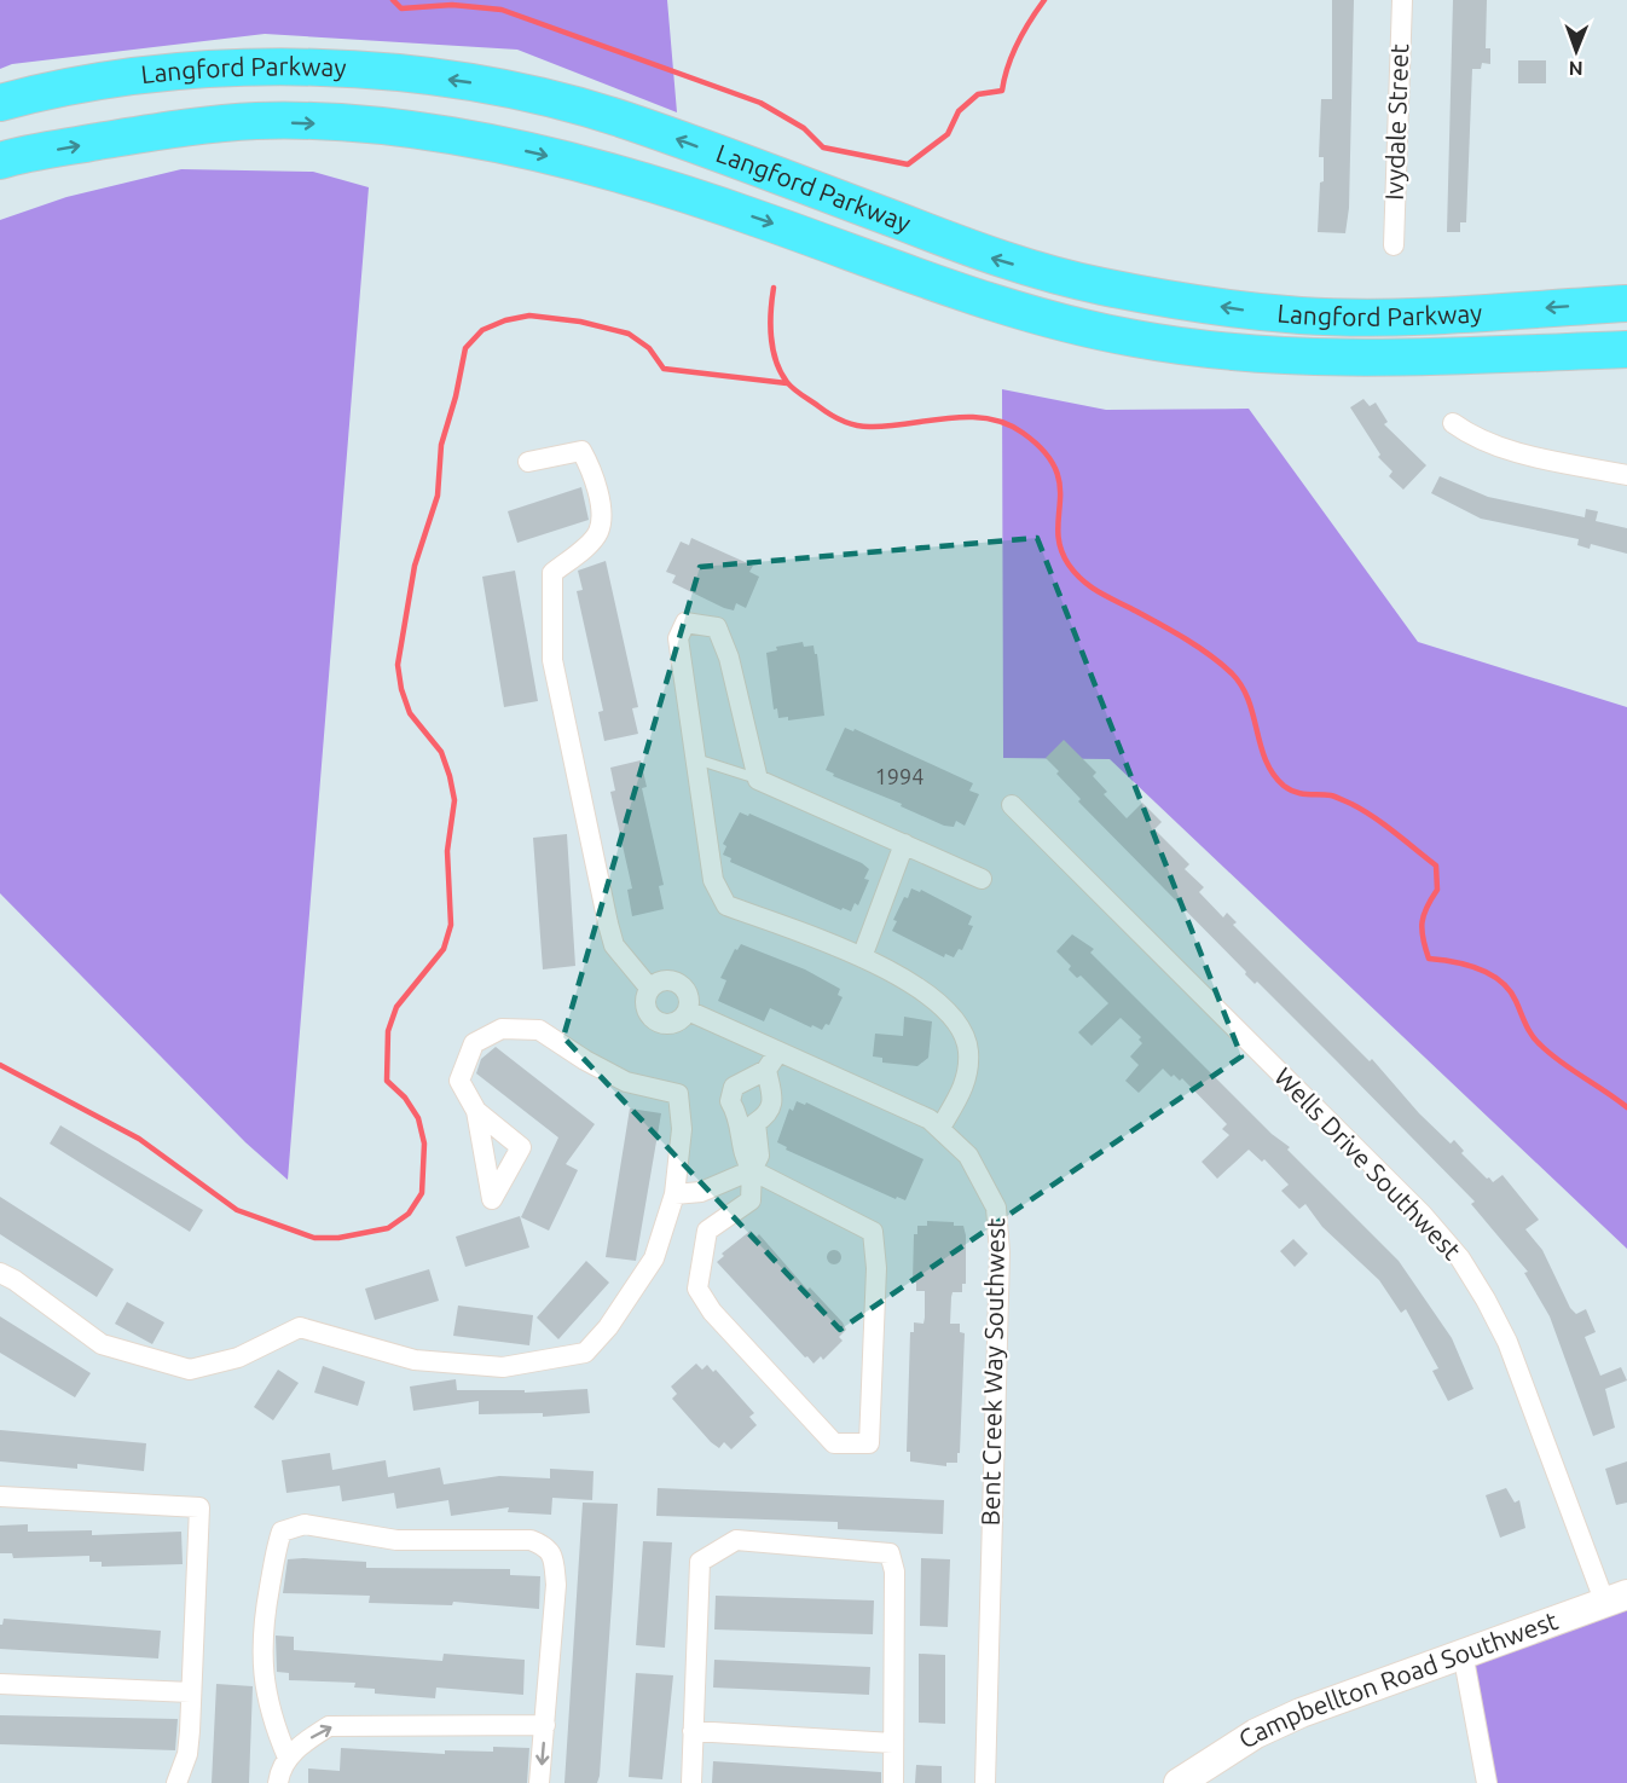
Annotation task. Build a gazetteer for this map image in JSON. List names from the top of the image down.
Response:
{
  "streets": {
    "highway": ["Langford Parkway"],
    "main road": ["Campbellton Road Southwest"],
    "street": ["Ivydale Street", "Wells Drive Southwest", "Bent Creek Way Southwest"]
  },
  "crossings": [
    ["Wells Drive Southwest", "Campbellton Road Southwest"]
  ],
  "house_numbers": ["1994"],
  "north": "bottom"
}
